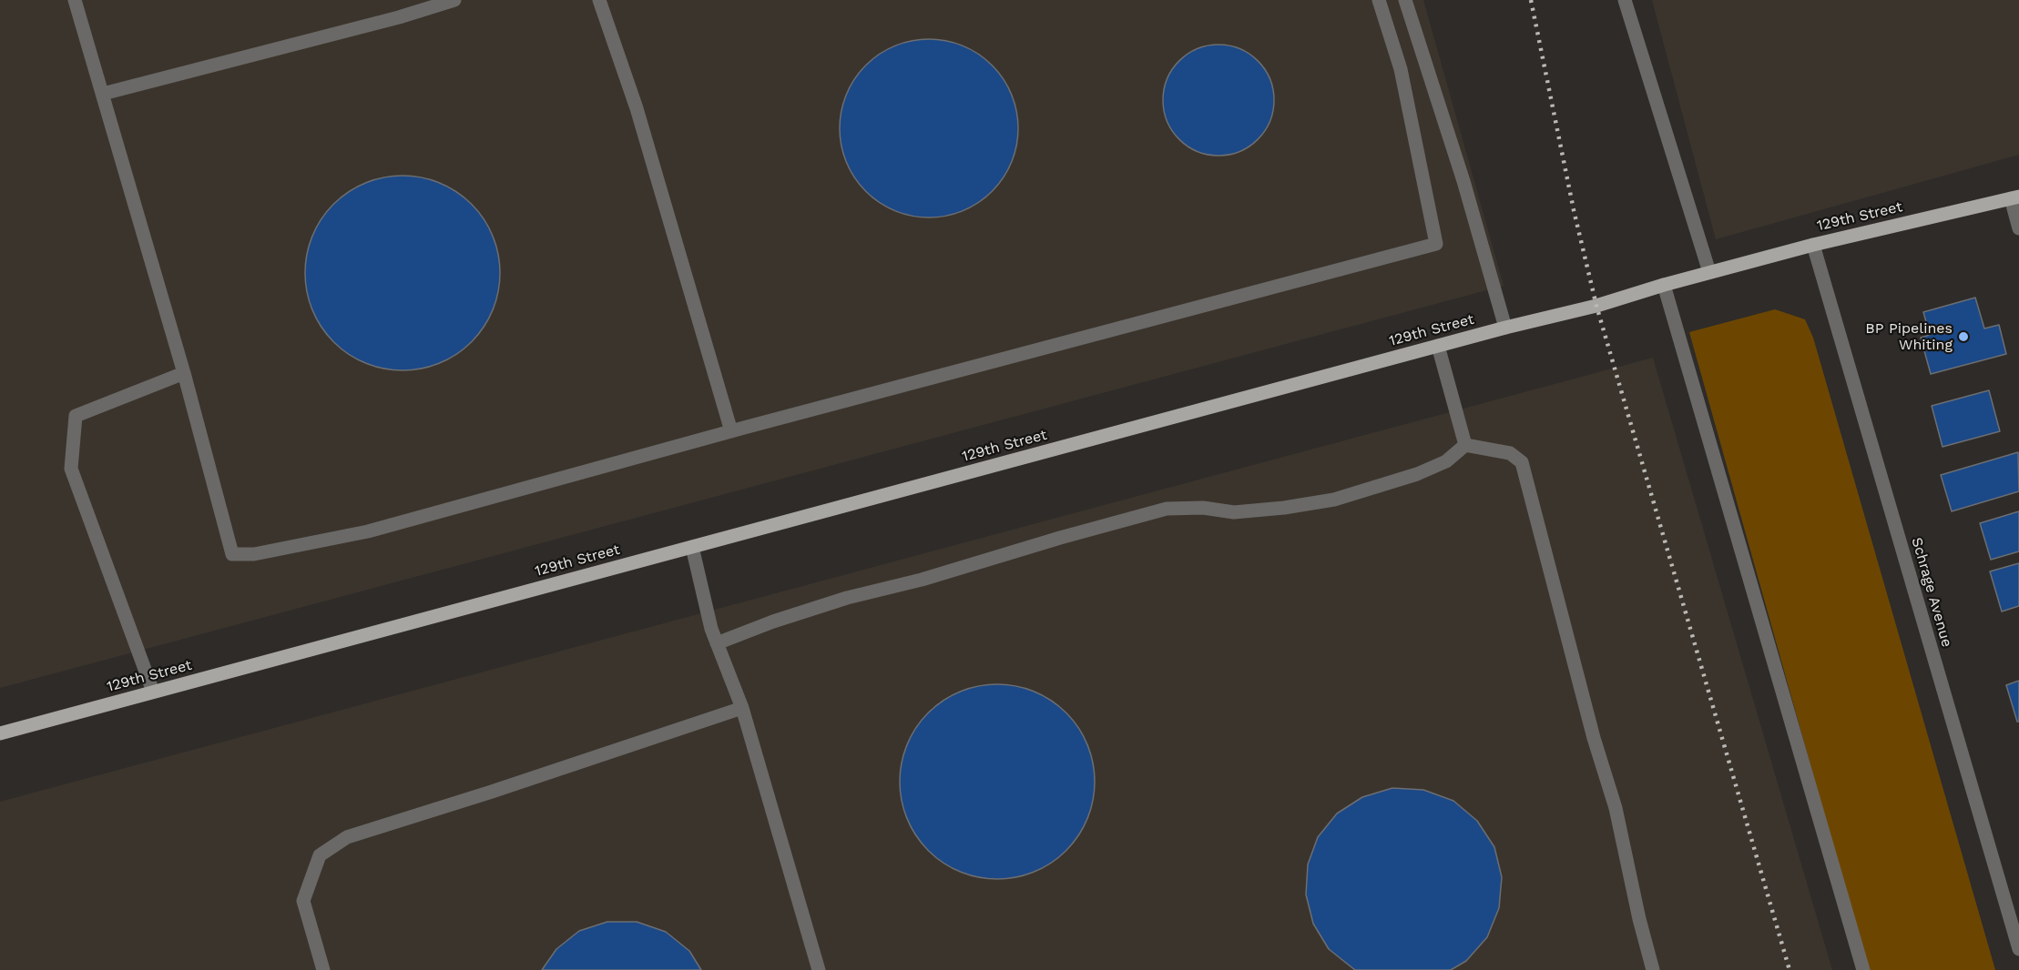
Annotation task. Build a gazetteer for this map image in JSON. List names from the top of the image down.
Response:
{
  "streets": {
    "main road": ["129th Street"],
    "street": ["Schrage Avenue"]
  },
  "crossings": [
    ["129th Street", "Schrage Avenue"]
  ],
  "places": ["BP Pipelines Whiting"]
}
